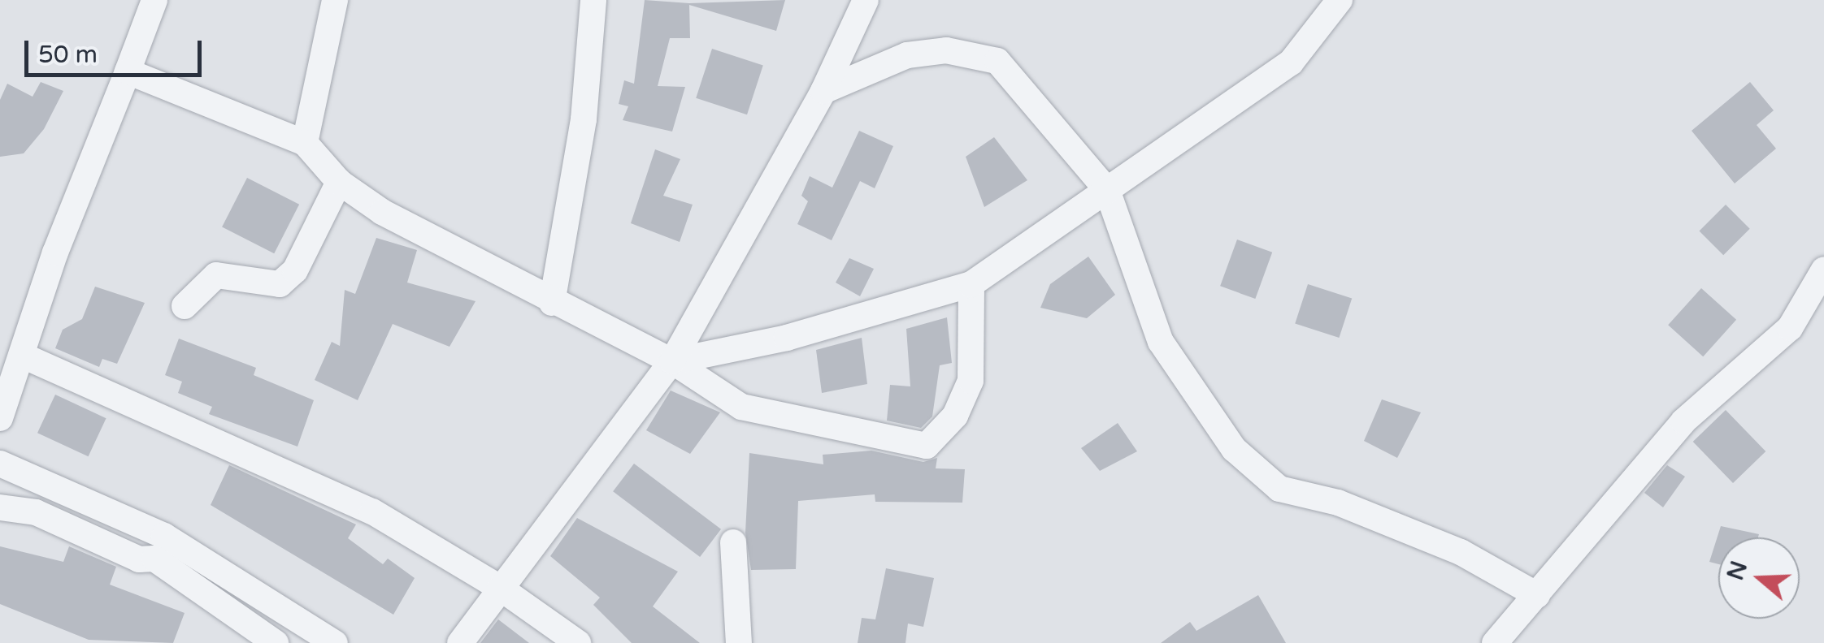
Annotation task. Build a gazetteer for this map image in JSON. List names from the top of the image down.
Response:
{
  "scale_bar": "50 m",
  "north": "left"
}
